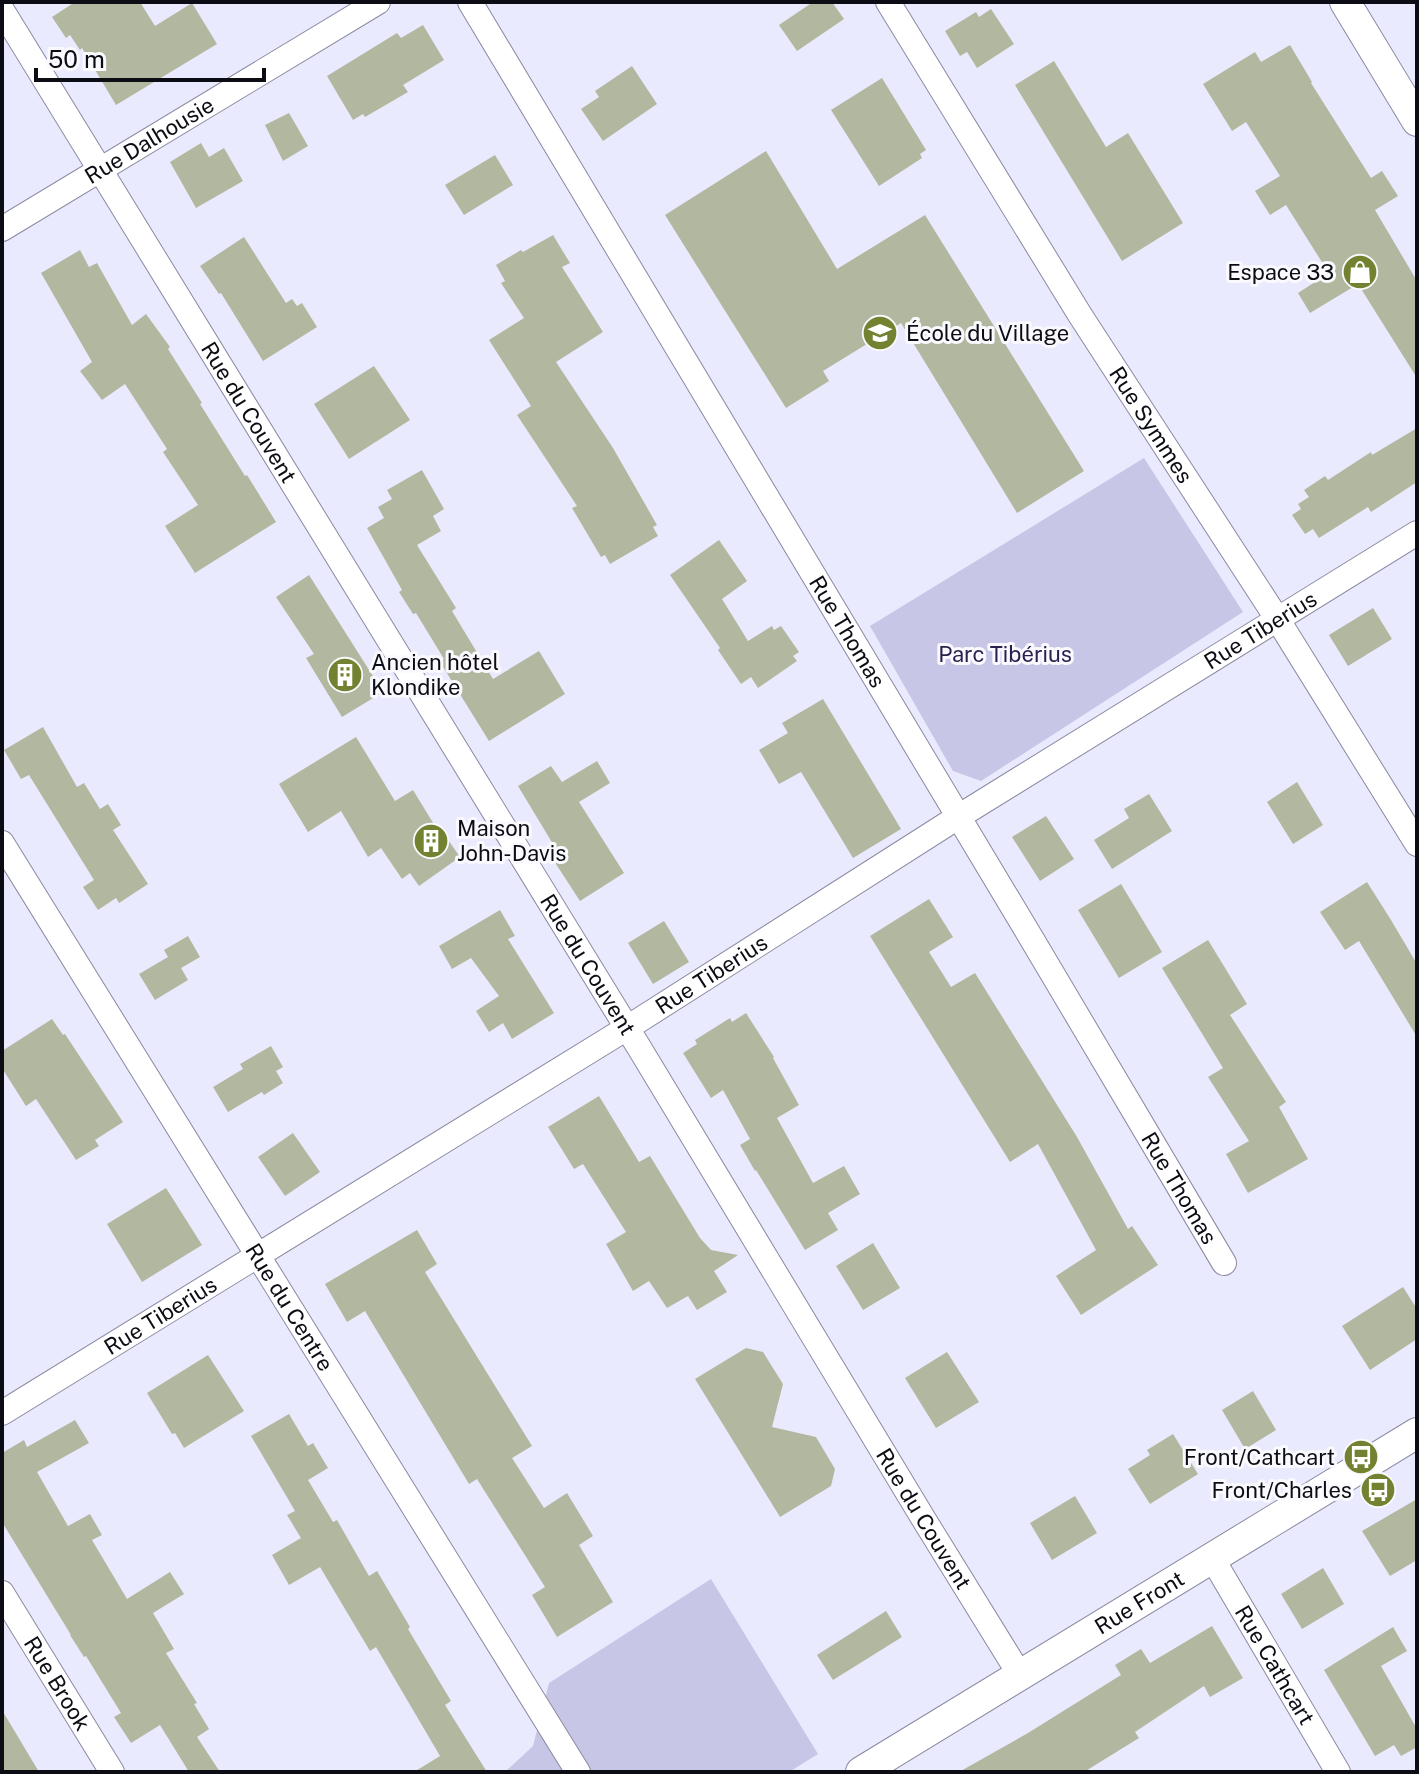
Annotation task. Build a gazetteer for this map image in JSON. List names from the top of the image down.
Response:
{
  "streets": {
    "street": [
      "Rue Dalhousie",
      "Rue du Couvent",
      "Rue Symmes",
      "Rue Tiberius",
      "Rue Thomas",
      "Rue du Centre",
      "Rue Front",
      "Rue Cathcart",
      "Rue Brook"
    ]
  },
  "crossings": [
    ["Rue Dalhousie", "Rue du Couvent"],
    ["Rue du Couvent", "Rue Tiberius"],
    ["Rue du Couvent", "Rue Front"],
    ["Rue Symmes", "Rue Tiberius"],
    ["Rue Tiberius", "Rue Thomas"],
    ["Rue Tiberius", "Rue du Centre"],
    ["Rue Front", "Rue Cathcart"]
  ],
  "parks": ["Parc Tibérius"],
  "places": {
    "shop": ["Espace 33"],
    "school or university": ["École du Village"],
    "building": ["Ancien hôtel Klondike", "Maison John-Davis"],
    "bus stop": ["Front/Cathcart", "Front/Charles"]
  },
  "scale_bar": "50 m"
}
